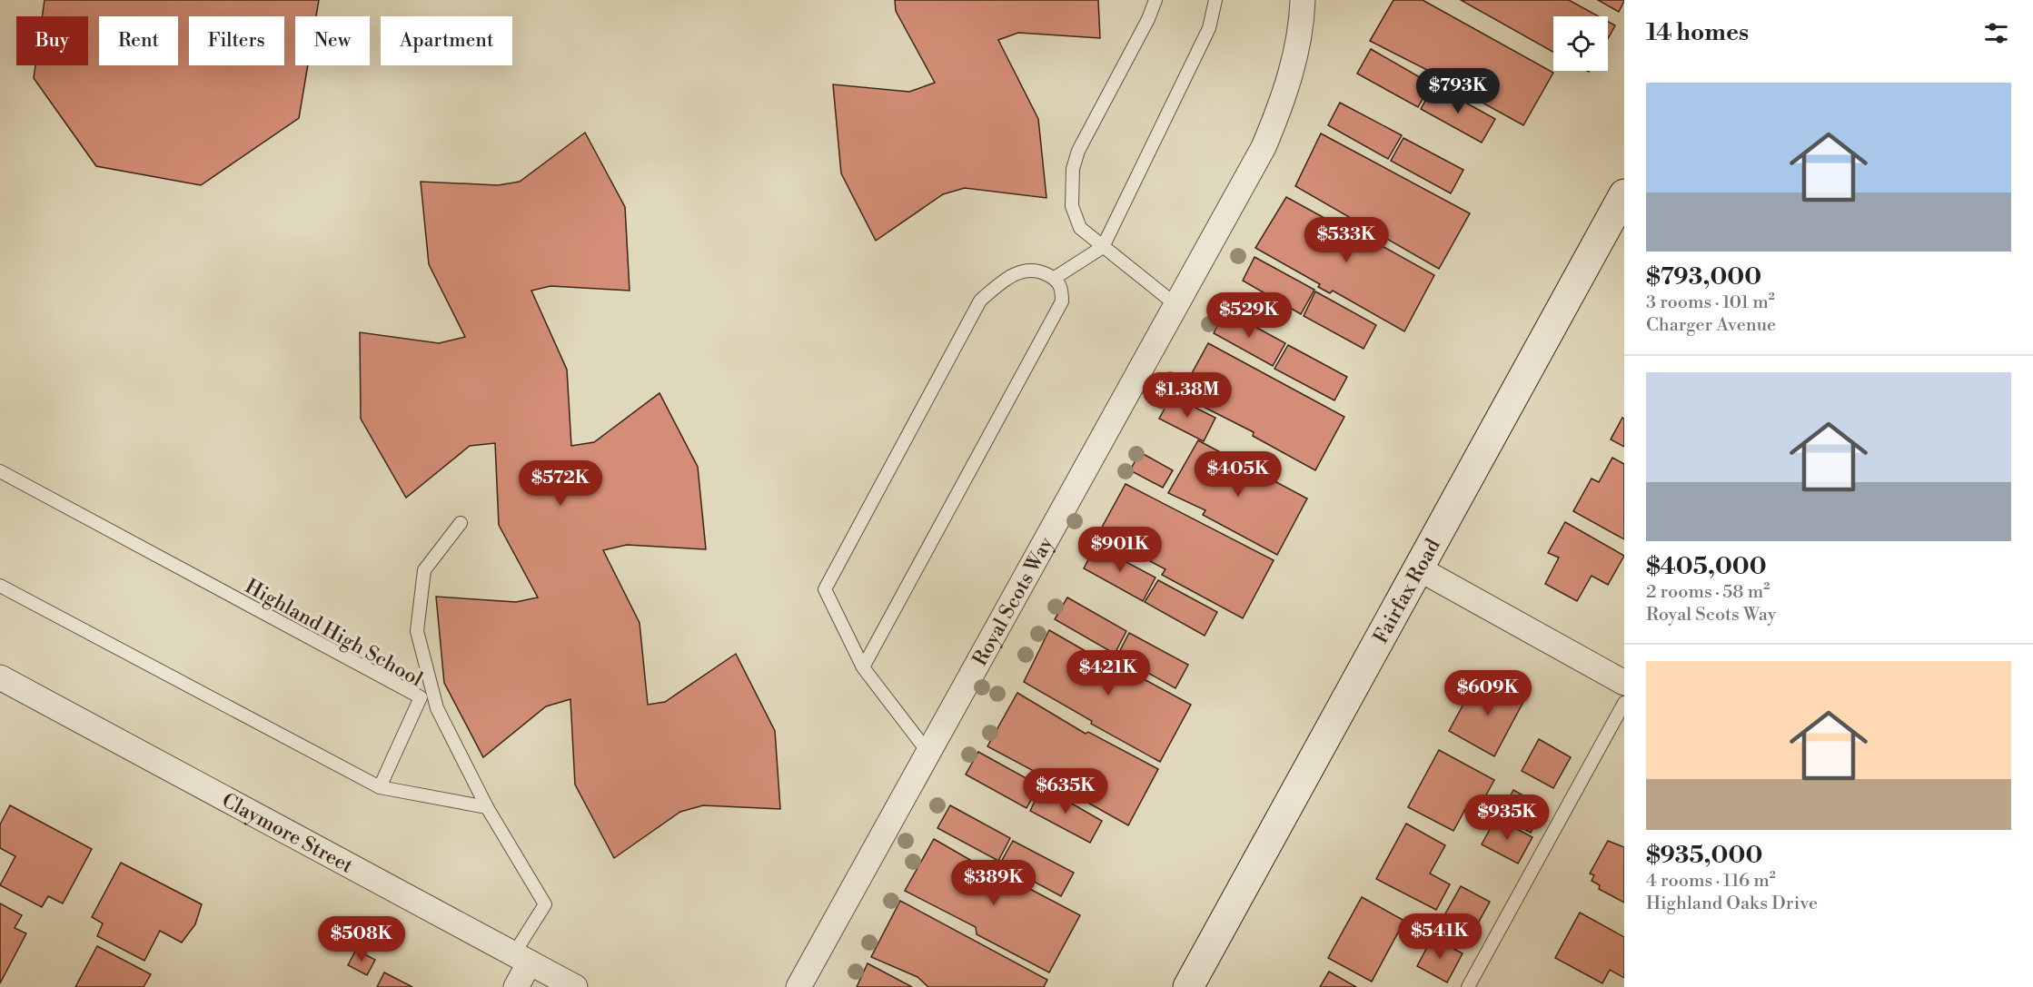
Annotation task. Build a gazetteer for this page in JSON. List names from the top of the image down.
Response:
{
  "streets": {
    "main road": ["Fairfax Road"],
    "street": ["Royal Scots Way", "Claymore Street"],
    "lane": ["Highland High School"]
  },
  "page": {
    "heading": "14 homes",
    "chip": [
      "Buy",
      "Rent",
      "Filters",
      "New",
      "Apartment"
    ],
    "list": [
      {
        "name": "$793,000",
        "note": "3 rooms · 101 m² · Charger Avenue"
      },
      {
        "name": "$405,000",
        "note": "2 rooms · 58 m² · Royal Scots Way"
      },
      {
        "name": "$935,000",
        "note": "4 rooms · 116 m² · Highland Oaks Drive"
      }
    ],
    "price": [
      "$793K",
      "$533K",
      "$529K",
      "$1.38M",
      "$405K",
      "$572K",
      "$901K",
      "$421K",
      "$609K",
      "$635K",
      "$935K",
      "$389K",
      "$541K",
      "$508K"
    ]
  }
}
